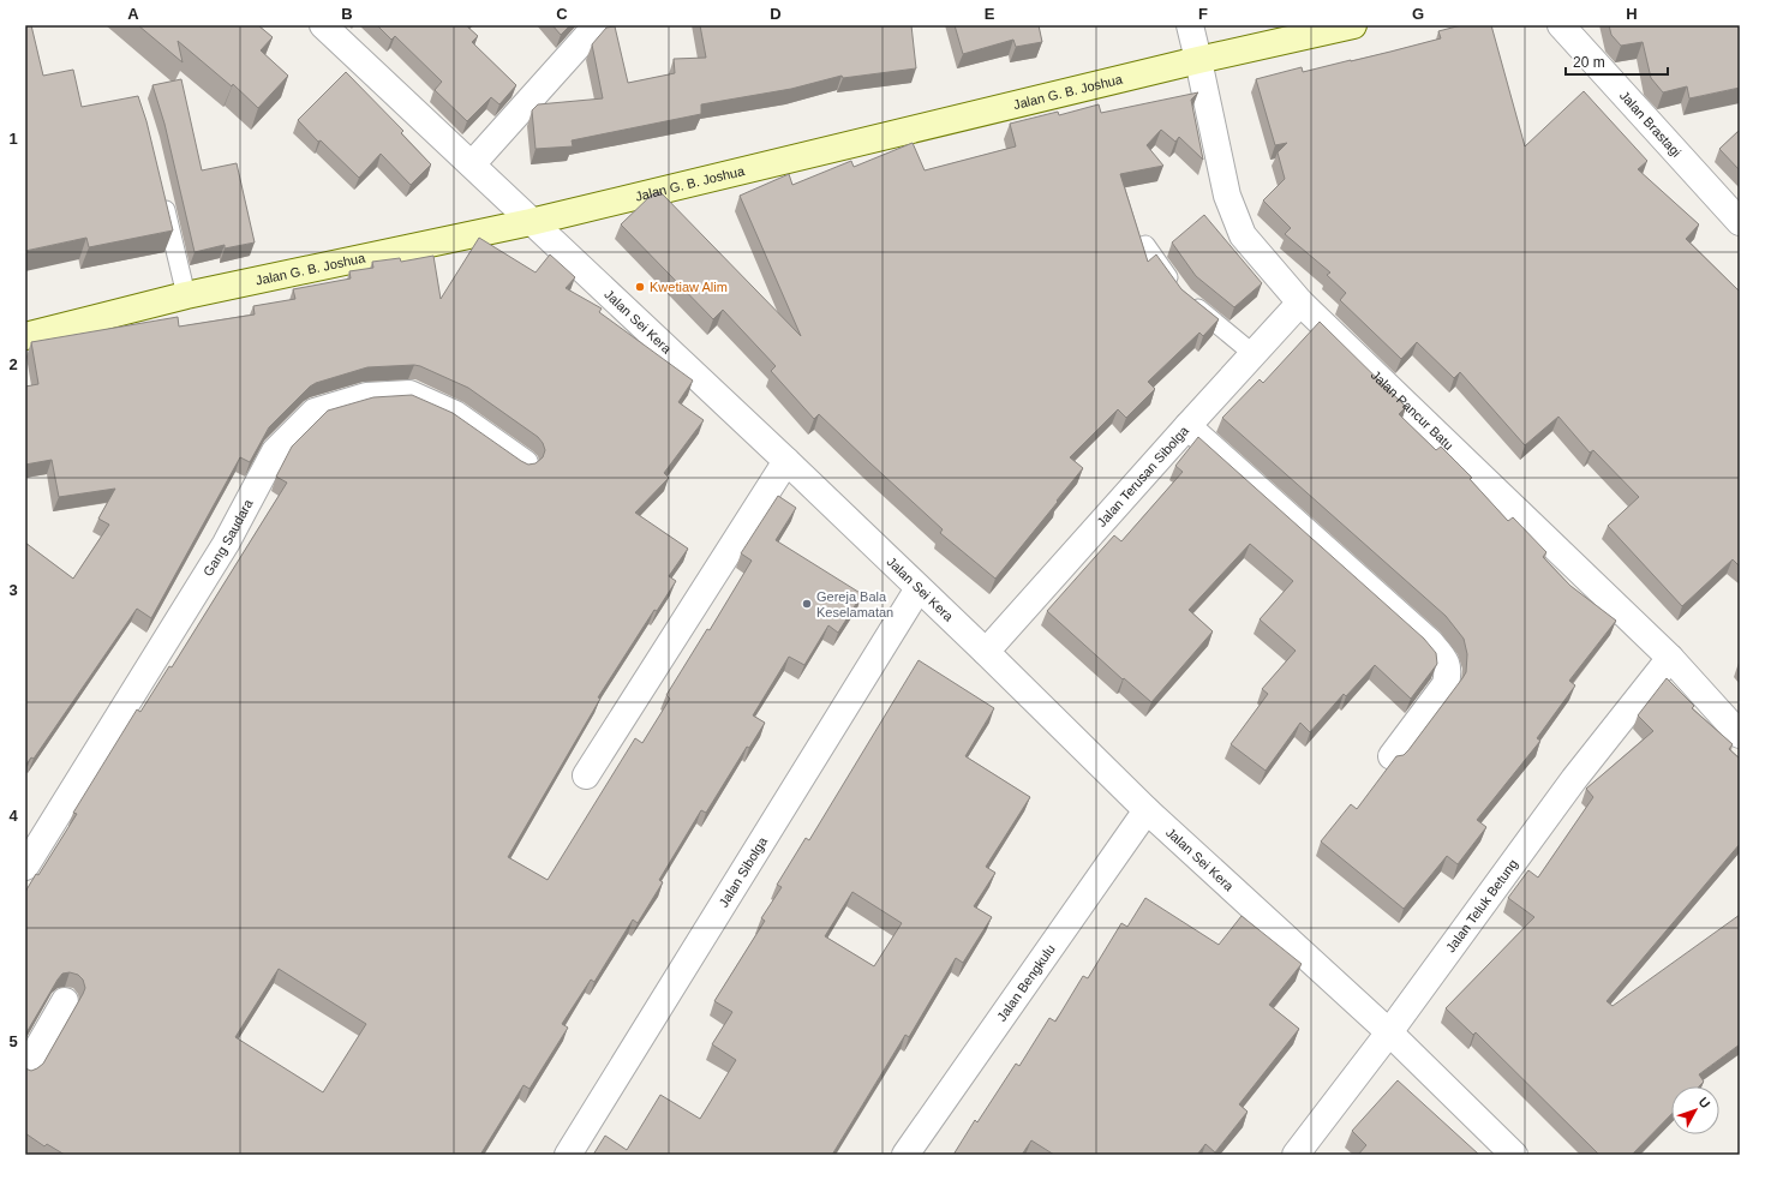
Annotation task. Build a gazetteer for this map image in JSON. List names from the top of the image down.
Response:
{
  "streets": {
    "street": [
      "Jalan G. B. Joshua",
      "Jalan Brastagi",
      "Jalan Sei Kera",
      "Jalan Pancur Batu",
      "Jalan Terusan Sibolga",
      "Gang Saudara",
      "Jalan Sibolga",
      "Jalan Teluk Betung",
      "Jalan Bengkulu"
    ]
  },
  "crossings": [
    ["Jalan G. B. Joshua", "Jalan Sei Kera"],
    ["Jalan G. B. Joshua", "Jalan Pancur Batu"],
    ["Jalan Sei Kera", "Jalan Terusan Sibolga"],
    ["Jalan Sei Kera", "Jalan Sibolga"],
    ["Jalan Sei Kera", "Jalan Teluk Betung"],
    ["Jalan Sei Kera", "Jalan Bengkulu"],
    ["Jalan Pancur Batu", "Jalan Terusan Sibolga"],
    ["Jalan Pancur Batu", "Jalan Teluk Betung"]
  ],
  "places": ["Kwetiaw Alim", "Gereja Bala Keselamatan"],
  "scale_bar": "20 m",
  "north": "top right",
  "grid": {
    "columns": [
      "A",
      "B",
      "C",
      "D",
      "E",
      "F",
      "G",
      "H"
    ],
    "rows": [
      "1",
      "2",
      "3",
      "4",
      "5"
    ]
  }
}
